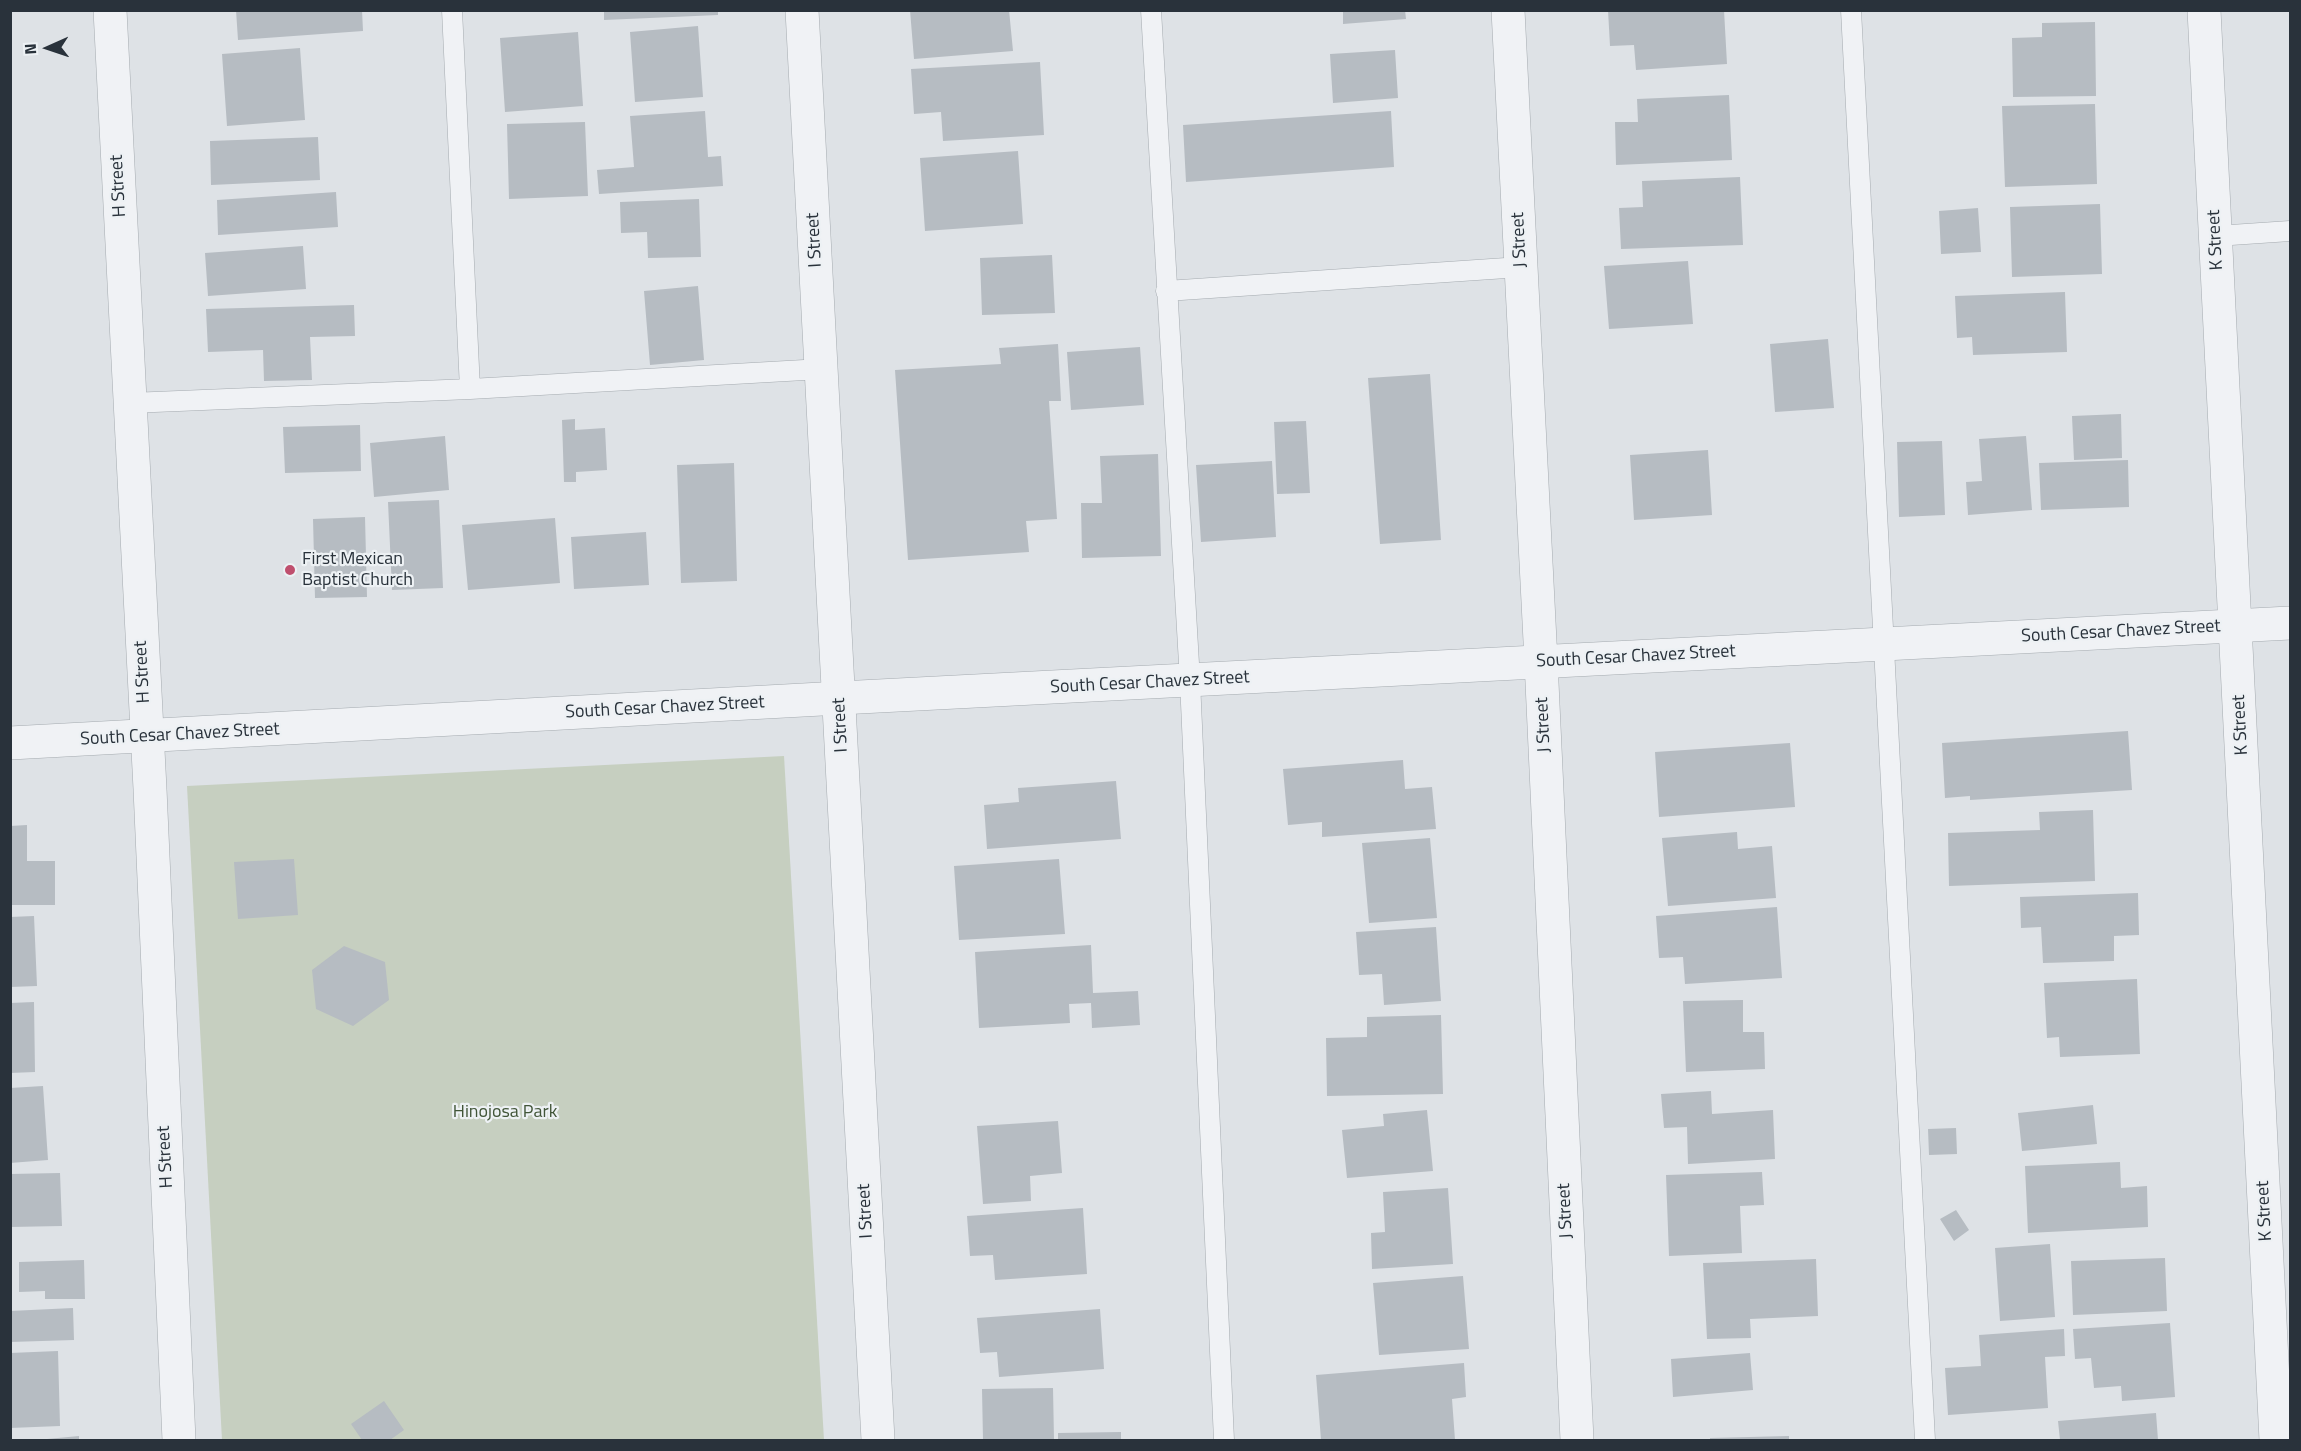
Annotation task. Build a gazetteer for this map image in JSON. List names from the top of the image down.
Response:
{
  "streets": {
    "street": [
      "H Street",
      "I Street",
      "J Street",
      "K Street",
      "South Cesar Chavez Street"
    ]
  },
  "crossings": [
    ["H Street", "South Cesar Chavez Street"],
    ["I Street", "South Cesar Chavez Street"],
    ["J Street", "South Cesar Chavez Street"],
    ["K Street", "South Cesar Chavez Street"]
  ],
  "parks": ["Hinojosa Park"],
  "places": ["First Mexican Baptist Church"],
  "north": "left"
}
